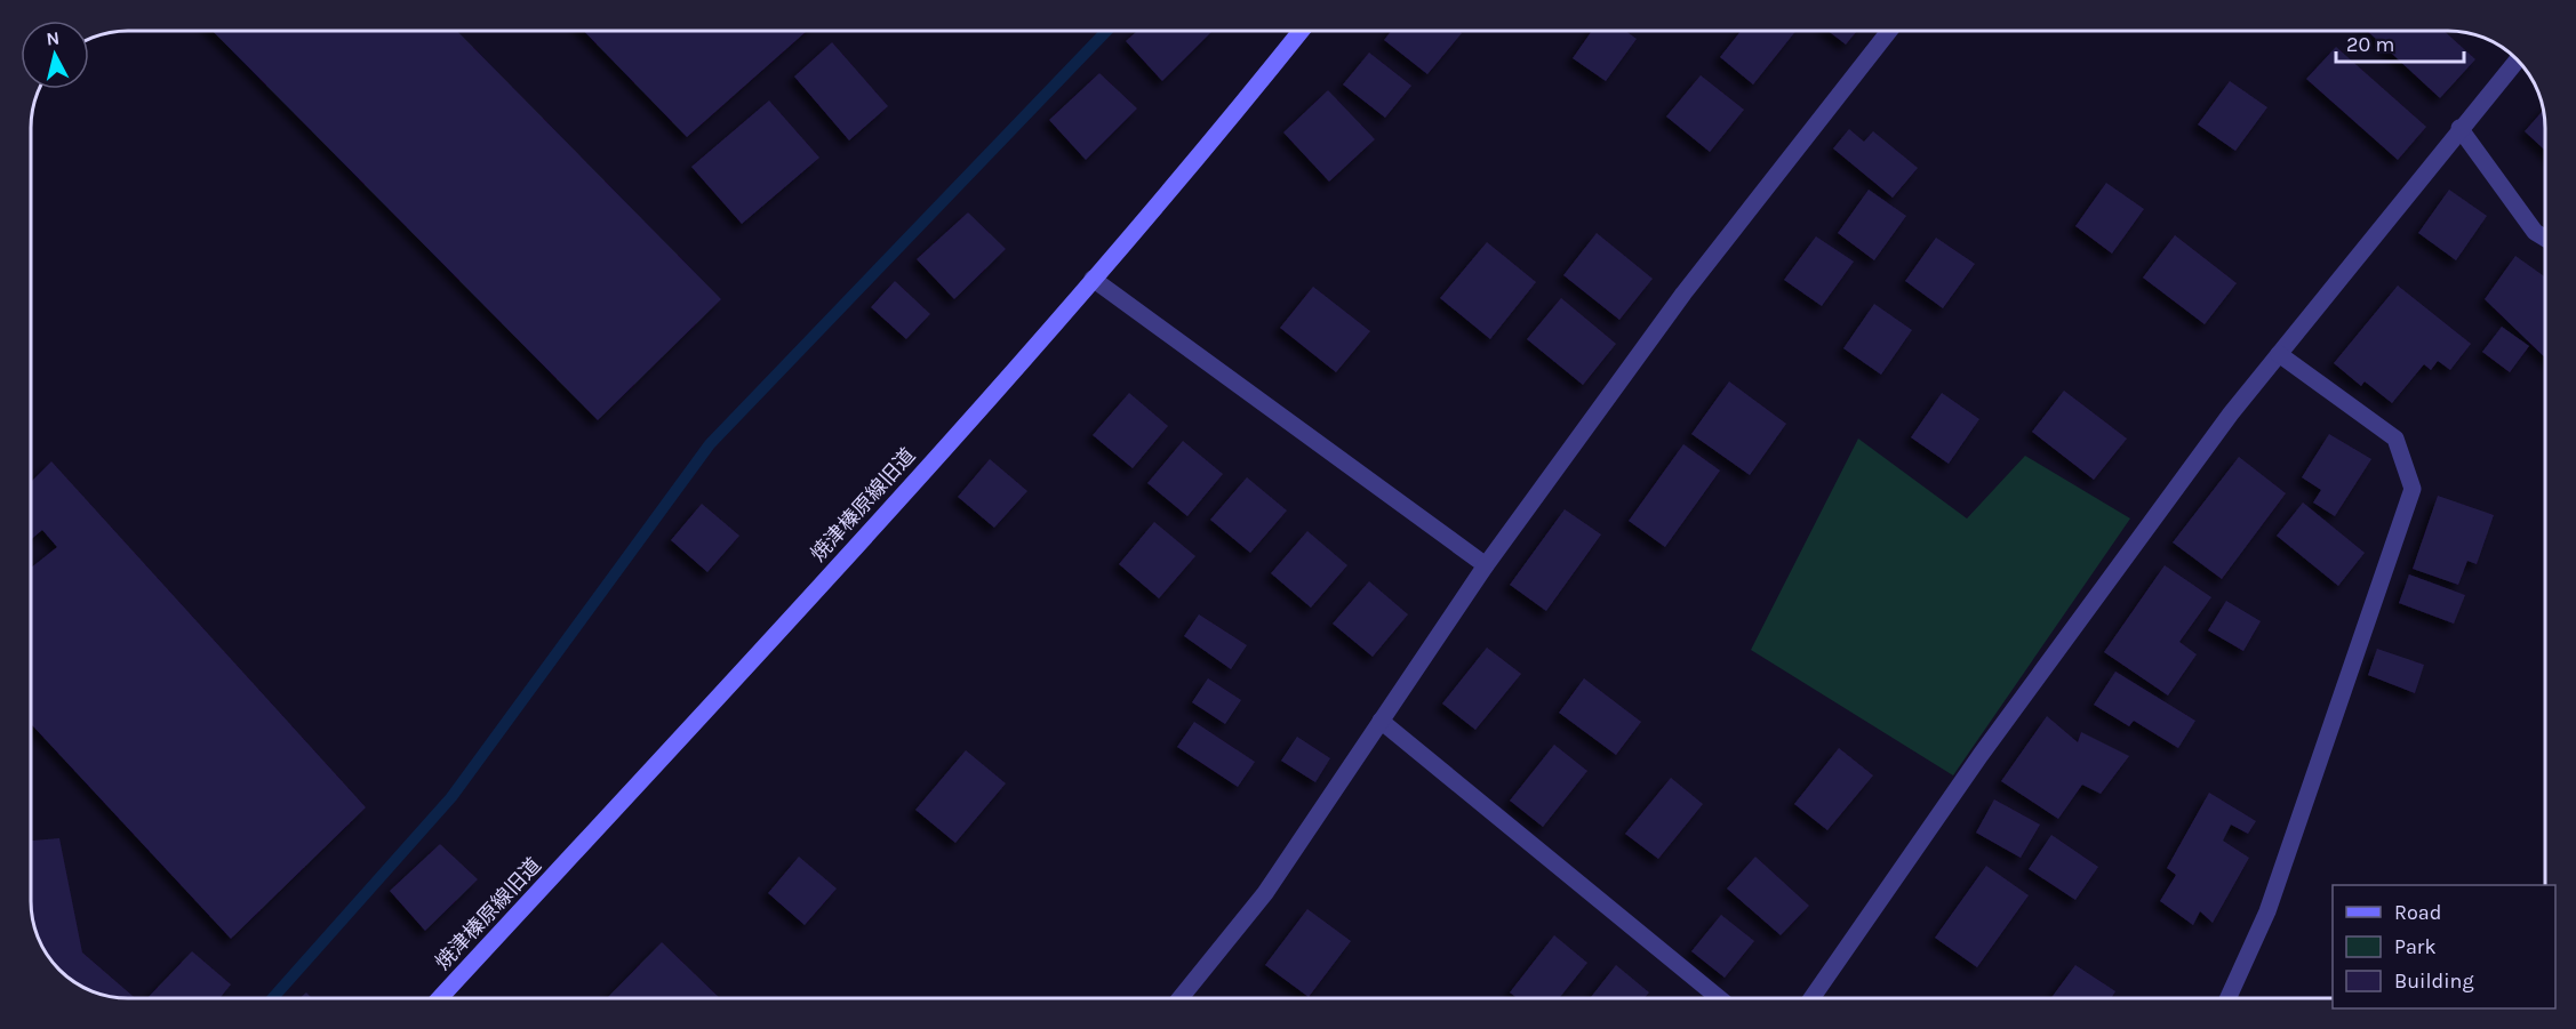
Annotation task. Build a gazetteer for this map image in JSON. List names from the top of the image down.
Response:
{
  "streets": {
    "street": ["焼津榛原線旧道"]
  },
  "legend": ["Road", "Park", "Building"],
  "scale_bar": "20 m",
  "north": "top"
}
